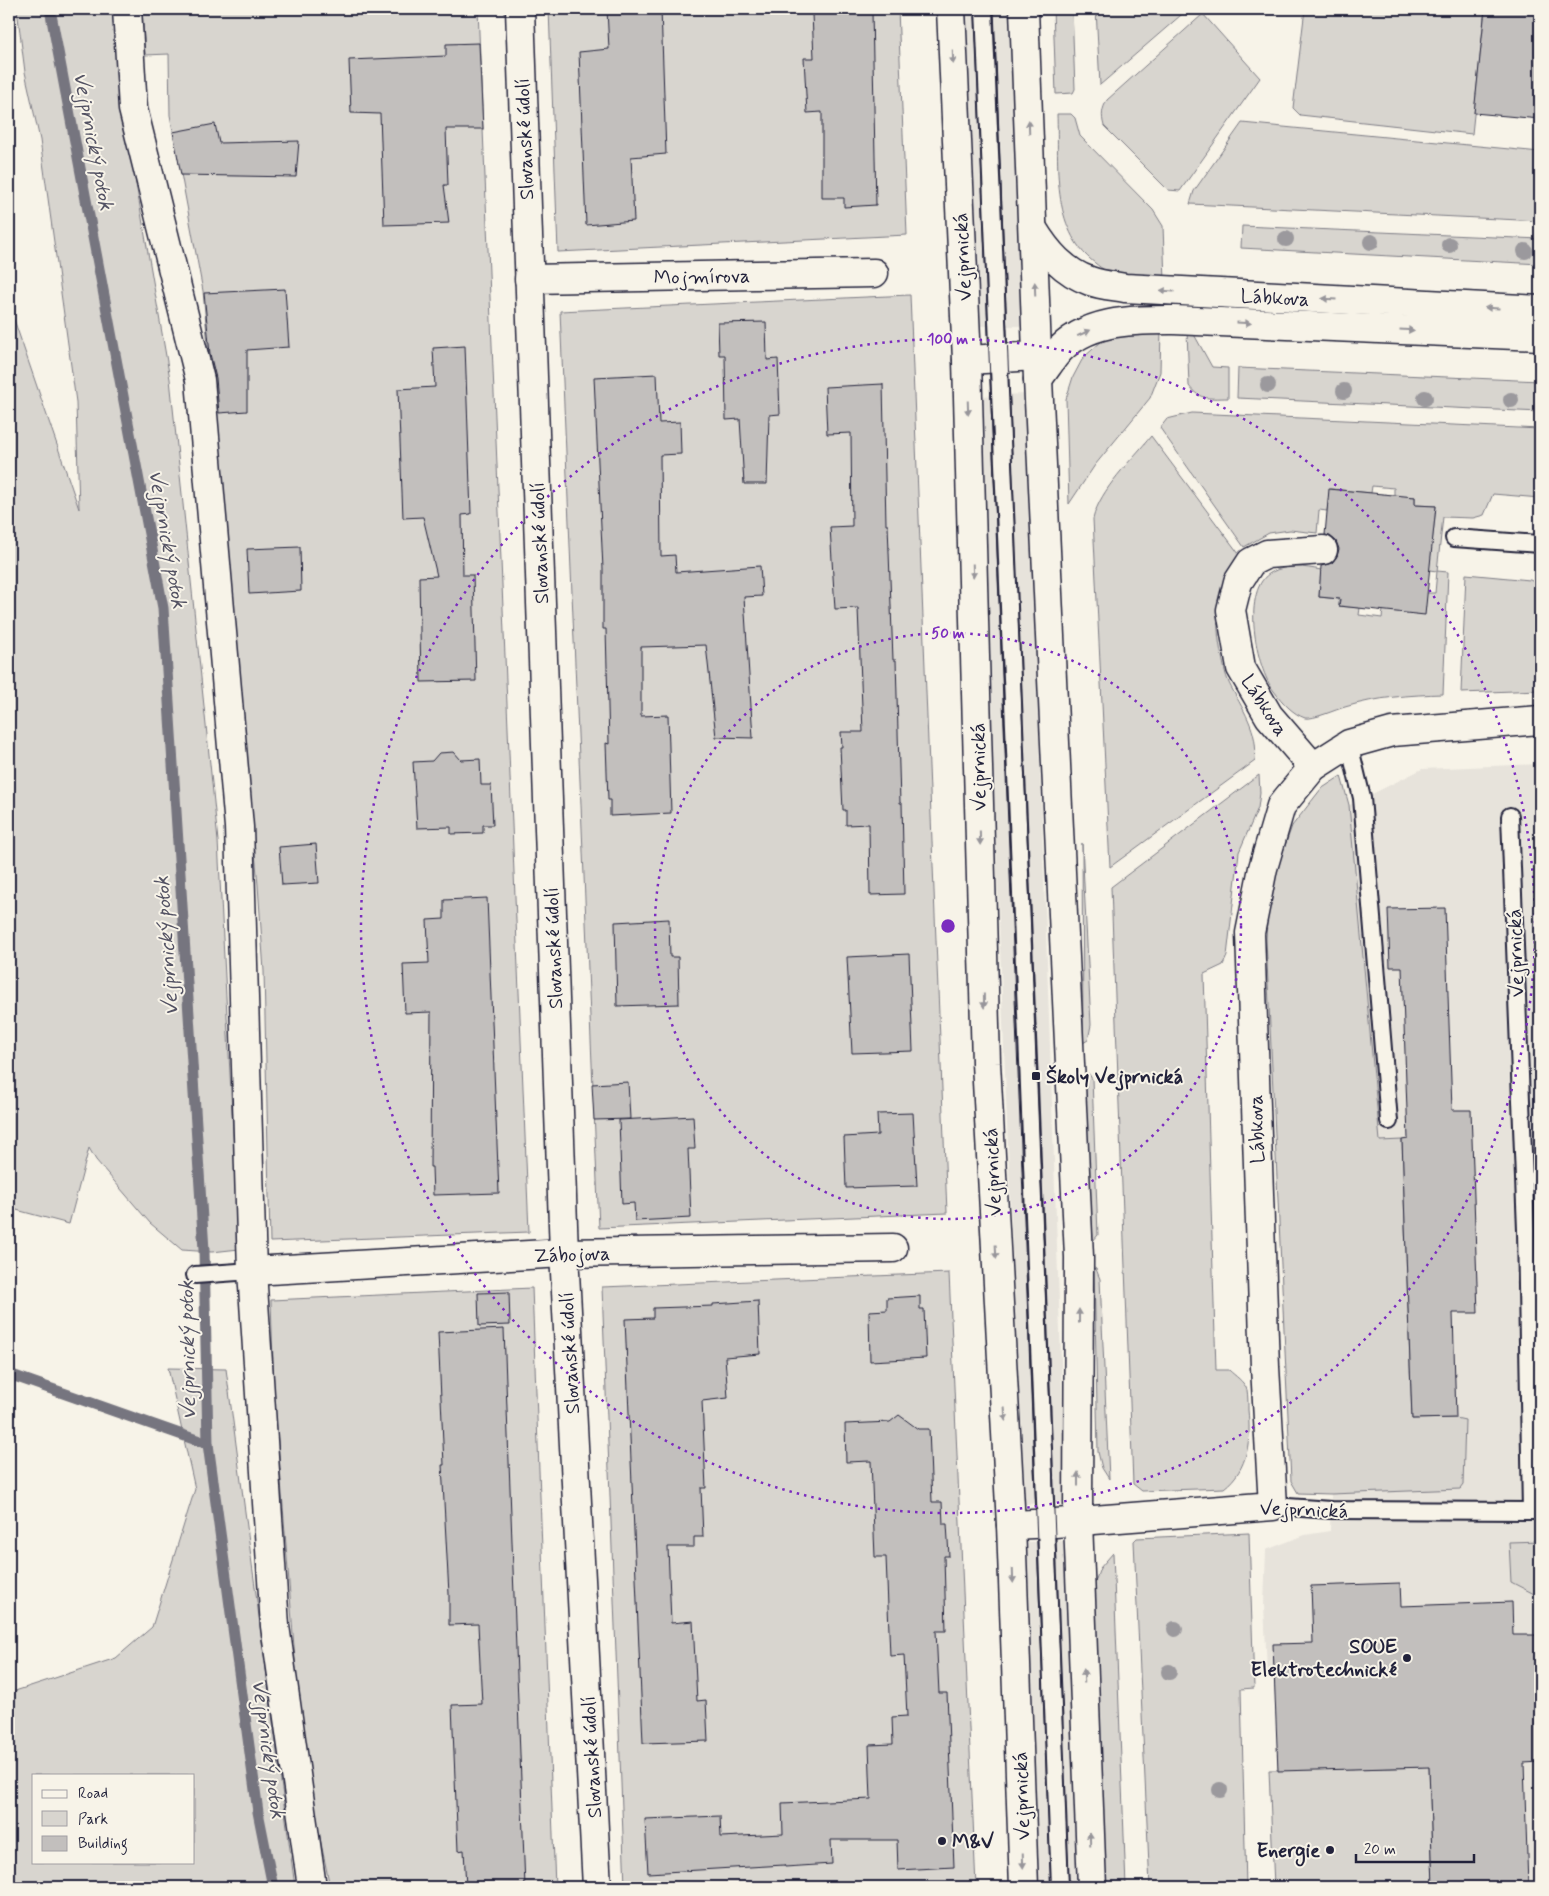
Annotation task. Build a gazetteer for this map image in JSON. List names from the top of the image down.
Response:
{
  "streets": {
    "street": [
      "Slovanské údolí",
      "Vejprnická",
      "Mojmírova",
      "Lábkova",
      "Zábojova"
    ]
  },
  "crossings": [
    ["Slovanské údolí", "Mojmírova"],
    ["Slovanské údolí", "Zábojova"],
    ["Vejprnická", "Lábkova"]
  ],
  "water": ["Vejprnický potok"],
  "places": {
    "transit": ["Školy Vejprnická"],
    "other": ["SOUE Elektrotechnické", "M&V", "Energie"]
  },
  "legend": ["Road", "Park", "Building"],
  "scale_bar": "20 m",
  "rings": ["100 m", "50 m"]
}
